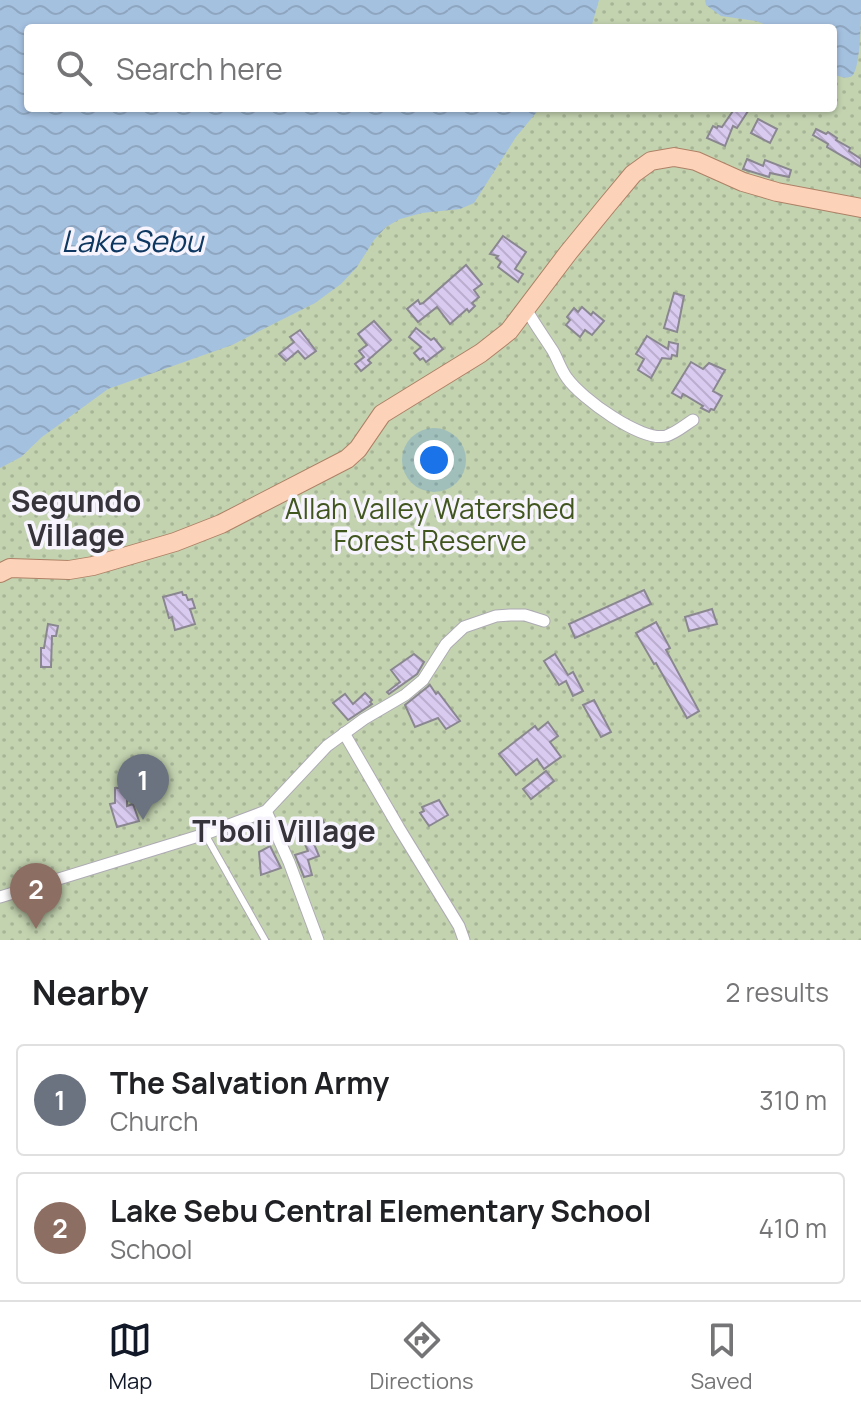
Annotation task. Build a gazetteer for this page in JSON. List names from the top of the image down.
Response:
{
  "districts": ["Segundo Village", "T'boli Village"],
  "water": ["Lake Sebu"],
  "parks": ["Allah Valley Watershed Forest Reserve"],
  "page": {
    "search": "Search here",
    "pins": ["1", "2"],
    "heading": ["Nearby", "2 results"],
    "list": [
      {
        "mark": "1",
        "name": "The Salvation Army",
        "note": "Church",
        "value": "310 m"
      },
      {
        "mark": "2",
        "name": "Lake Sebu Central Elementary School",
        "note": "School",
        "value": "410 m"
      }
    ],
    "nav": ["Map", "Directions", "Saved"]
  }
}
